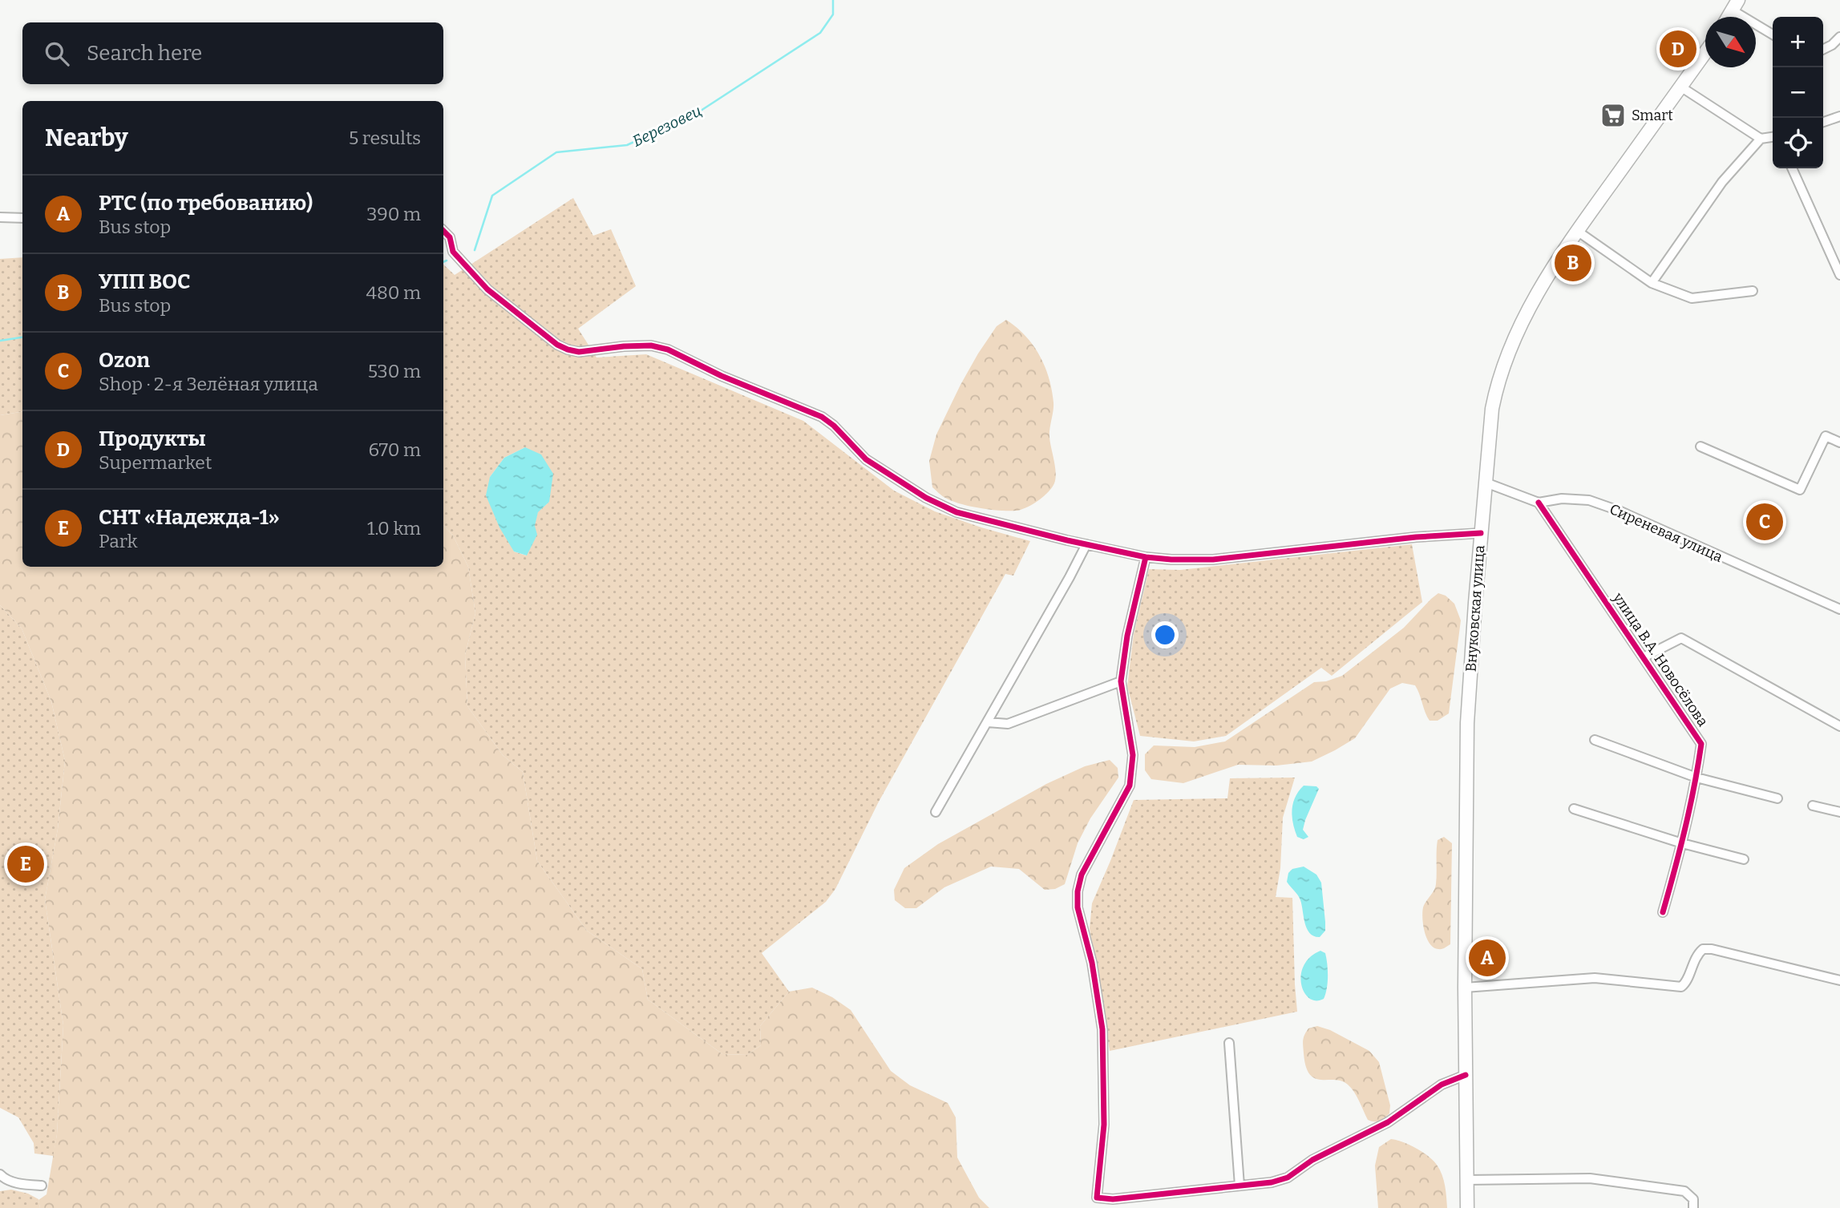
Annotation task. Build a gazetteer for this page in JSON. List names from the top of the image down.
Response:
{
  "streets": {
    "main road": ["Внуковская улица"],
    "street": ["Сиреневая улица", "улица В.А. Новосёлова"]
  },
  "crossings": [
    ["Сиреневая улица", "Внуковская улица"],
    ["Сиреневая улица", "улица В.А. Новосёлова"]
  ],
  "water": ["Березовец"],
  "places": {
    "supermarket": ["Smart"]
  },
  "north": "bottom right",
  "page": {
    "map_buttons": ["+", "−"],
    "search": "Search here",
    "pins": [
      "D",
      "B",
      "C",
      "E",
      "A"
    ],
    "heading": ["Nearby", "5 results"],
    "list": [
      {
        "mark": "A",
        "name": "РТС (по требованию)",
        "note": "Bus stop",
        "value": "390 m"
      },
      {
        "mark": "B",
        "name": "УПП ВОС",
        "note": "Bus stop",
        "value": "480 m"
      },
      {
        "mark": "C",
        "name": "Ozon",
        "note": "Shop · 2-я Зелёная улица",
        "value": "530 m"
      },
      {
        "mark": "D",
        "name": "Продукты",
        "note": "Supermarket",
        "value": "670 m"
      },
      {
        "mark": "E",
        "name": "СНТ «Надежда-1»",
        "note": "Park",
        "value": "1.0 km"
      }
    ]
  }
}
